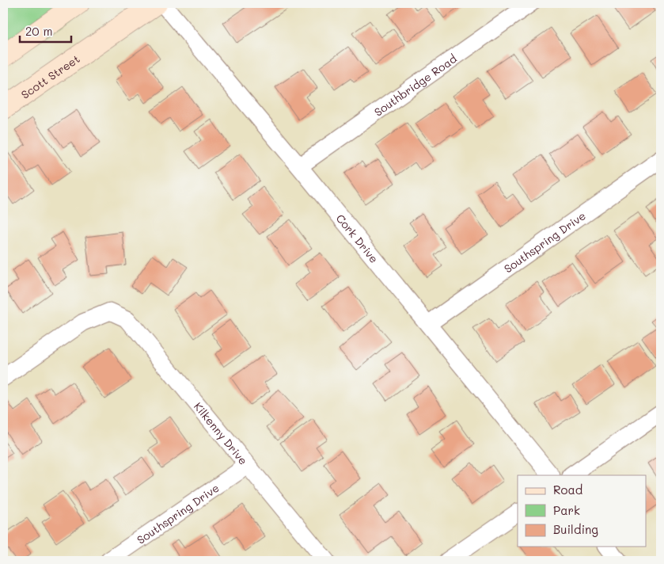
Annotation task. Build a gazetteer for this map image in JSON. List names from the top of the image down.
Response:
{
  "streets": {
    "main road": ["Scott Street"],
    "street": [
      "Southbridge Road",
      "Cork Drive",
      "Southspring Drive",
      "Kilkenny Drive"
    ]
  },
  "crossings": [
    ["Southbridge Road", "Cork Drive"],
    ["Cork Drive", "Southspring Drive"],
    ["Southspring Drive", "Kilkenny Drive"]
  ],
  "legend": ["Road", "Park", "Building"],
  "scale_bar": "20 m"
}
